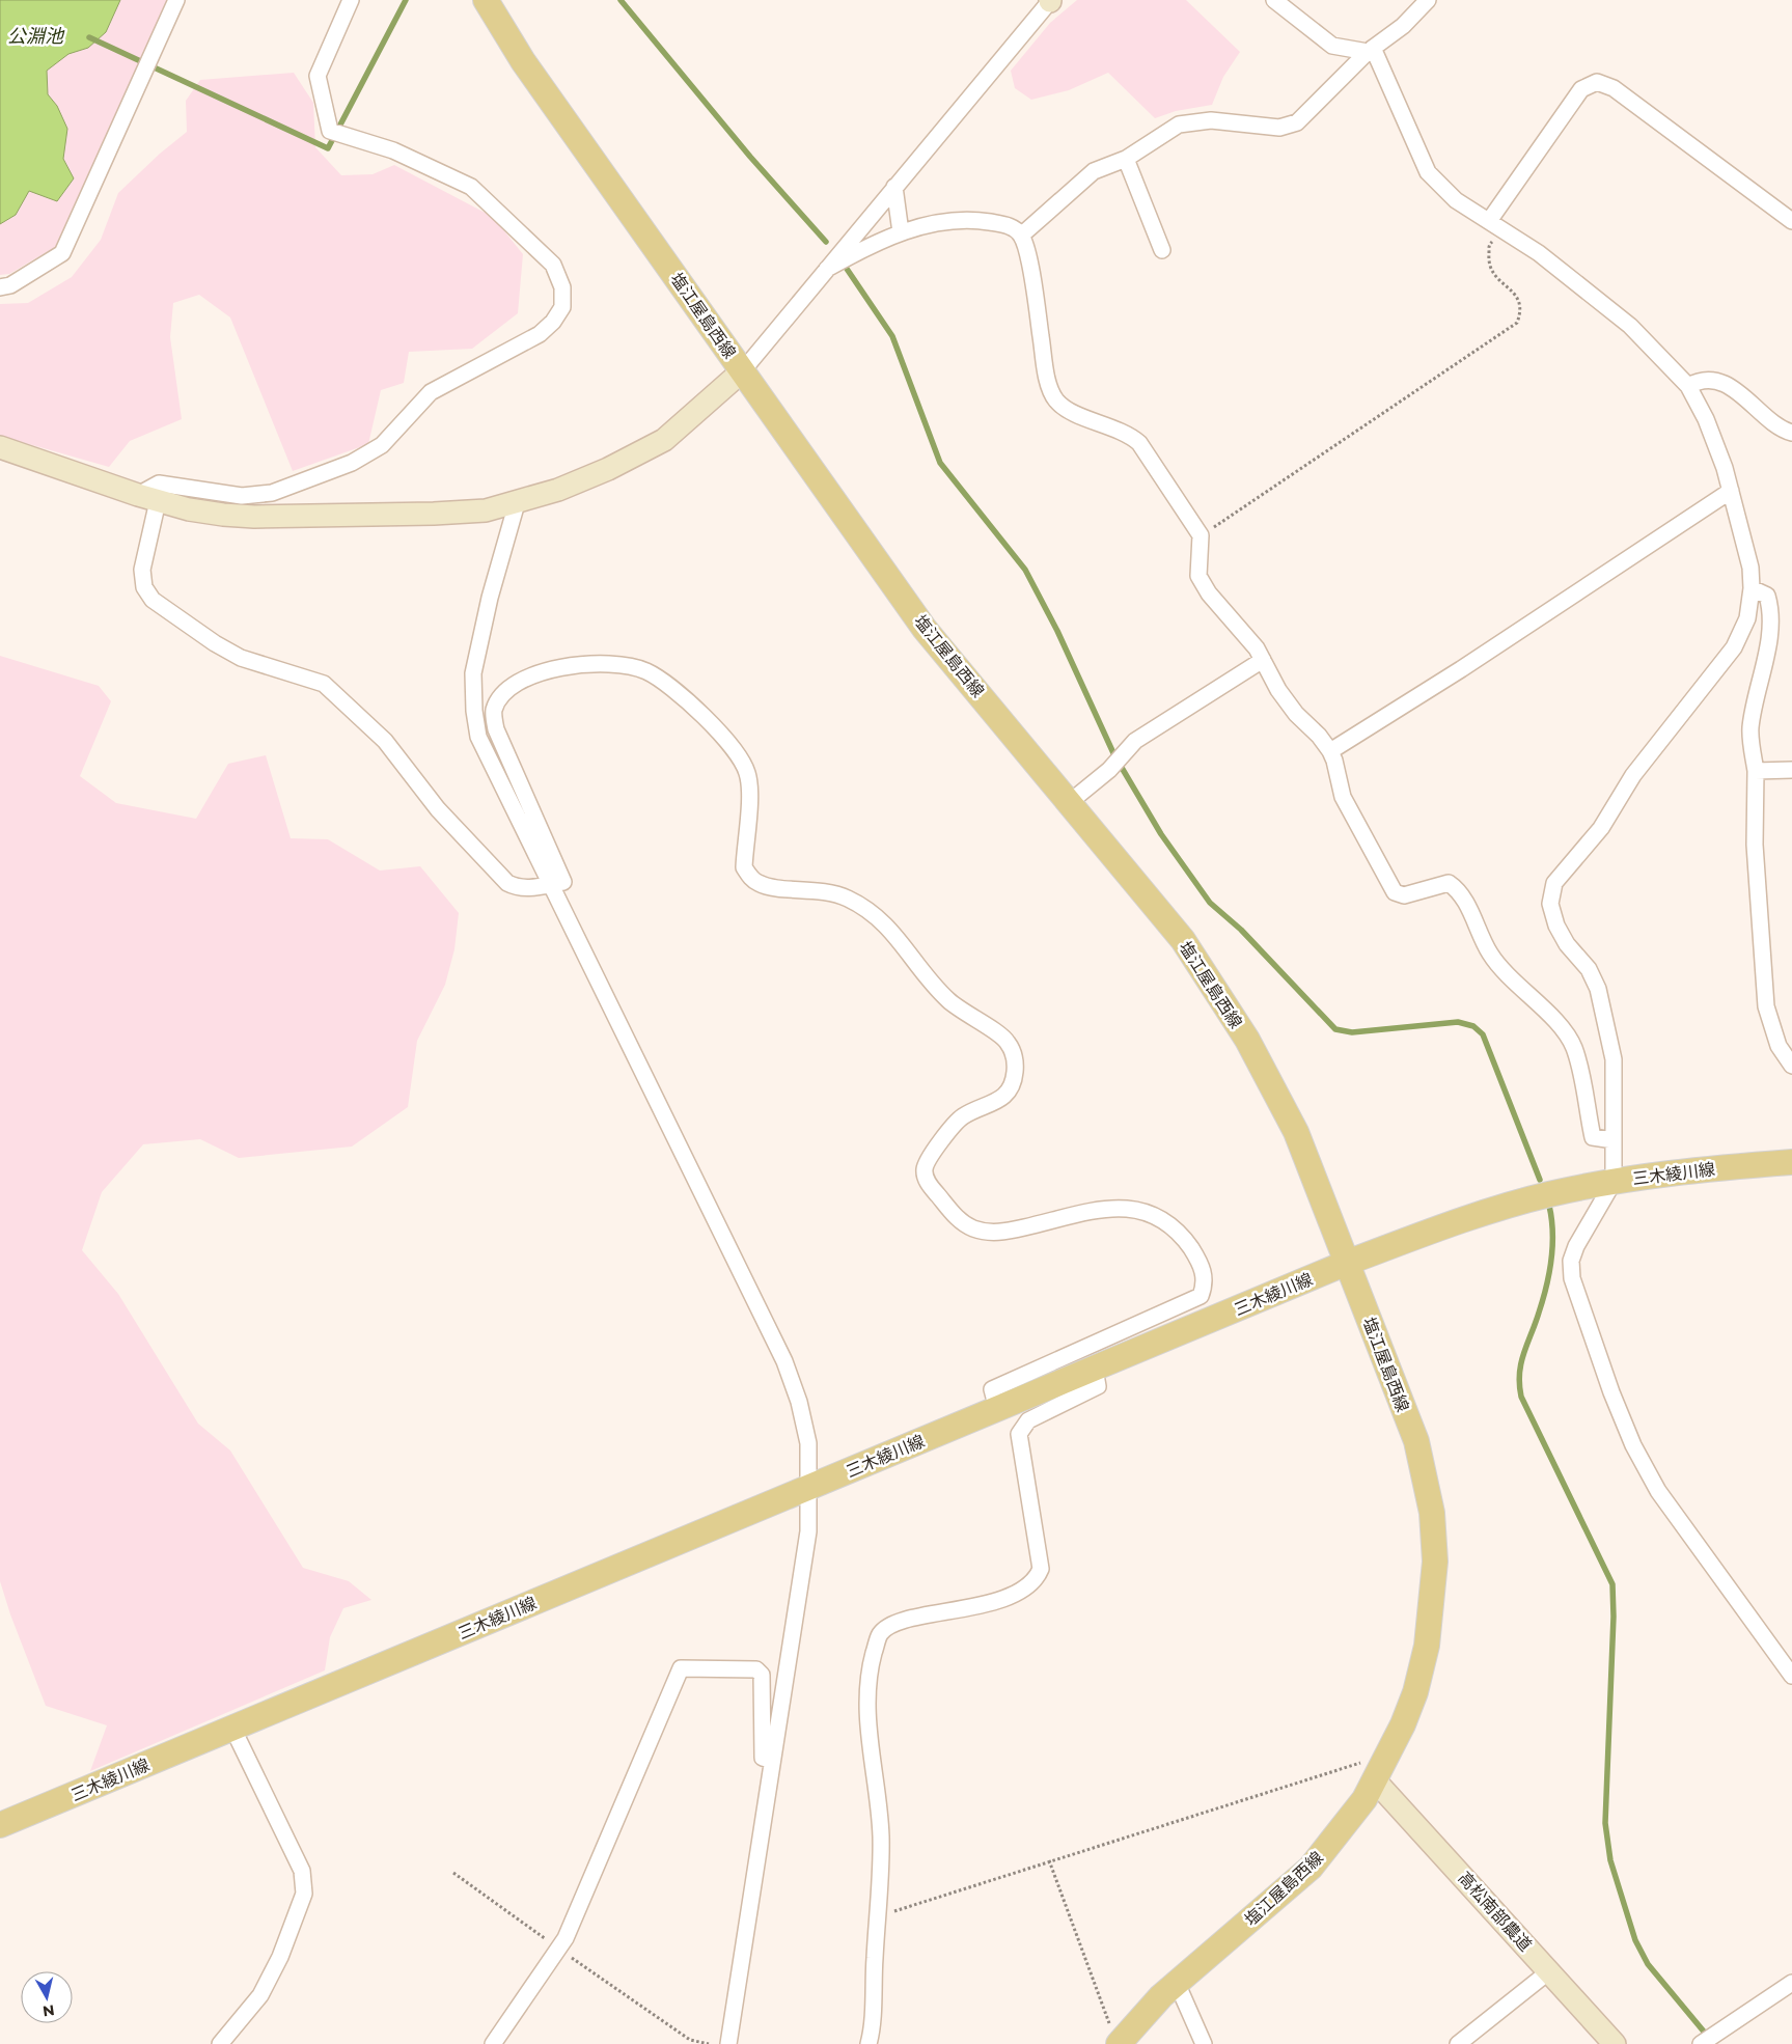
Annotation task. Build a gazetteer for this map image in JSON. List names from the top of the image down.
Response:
{
  "streets": {
    "main road": ["塩江屋島西線", "三木綾川線"],
    "street": ["高松南部農道"]
  },
  "crossings": [
    ["塩江屋島西線", "三木綾川線"],
    ["塩江屋島西線", "高松南部農道"]
  ],
  "water": ["公淵池"],
  "north": "bottom"
}
